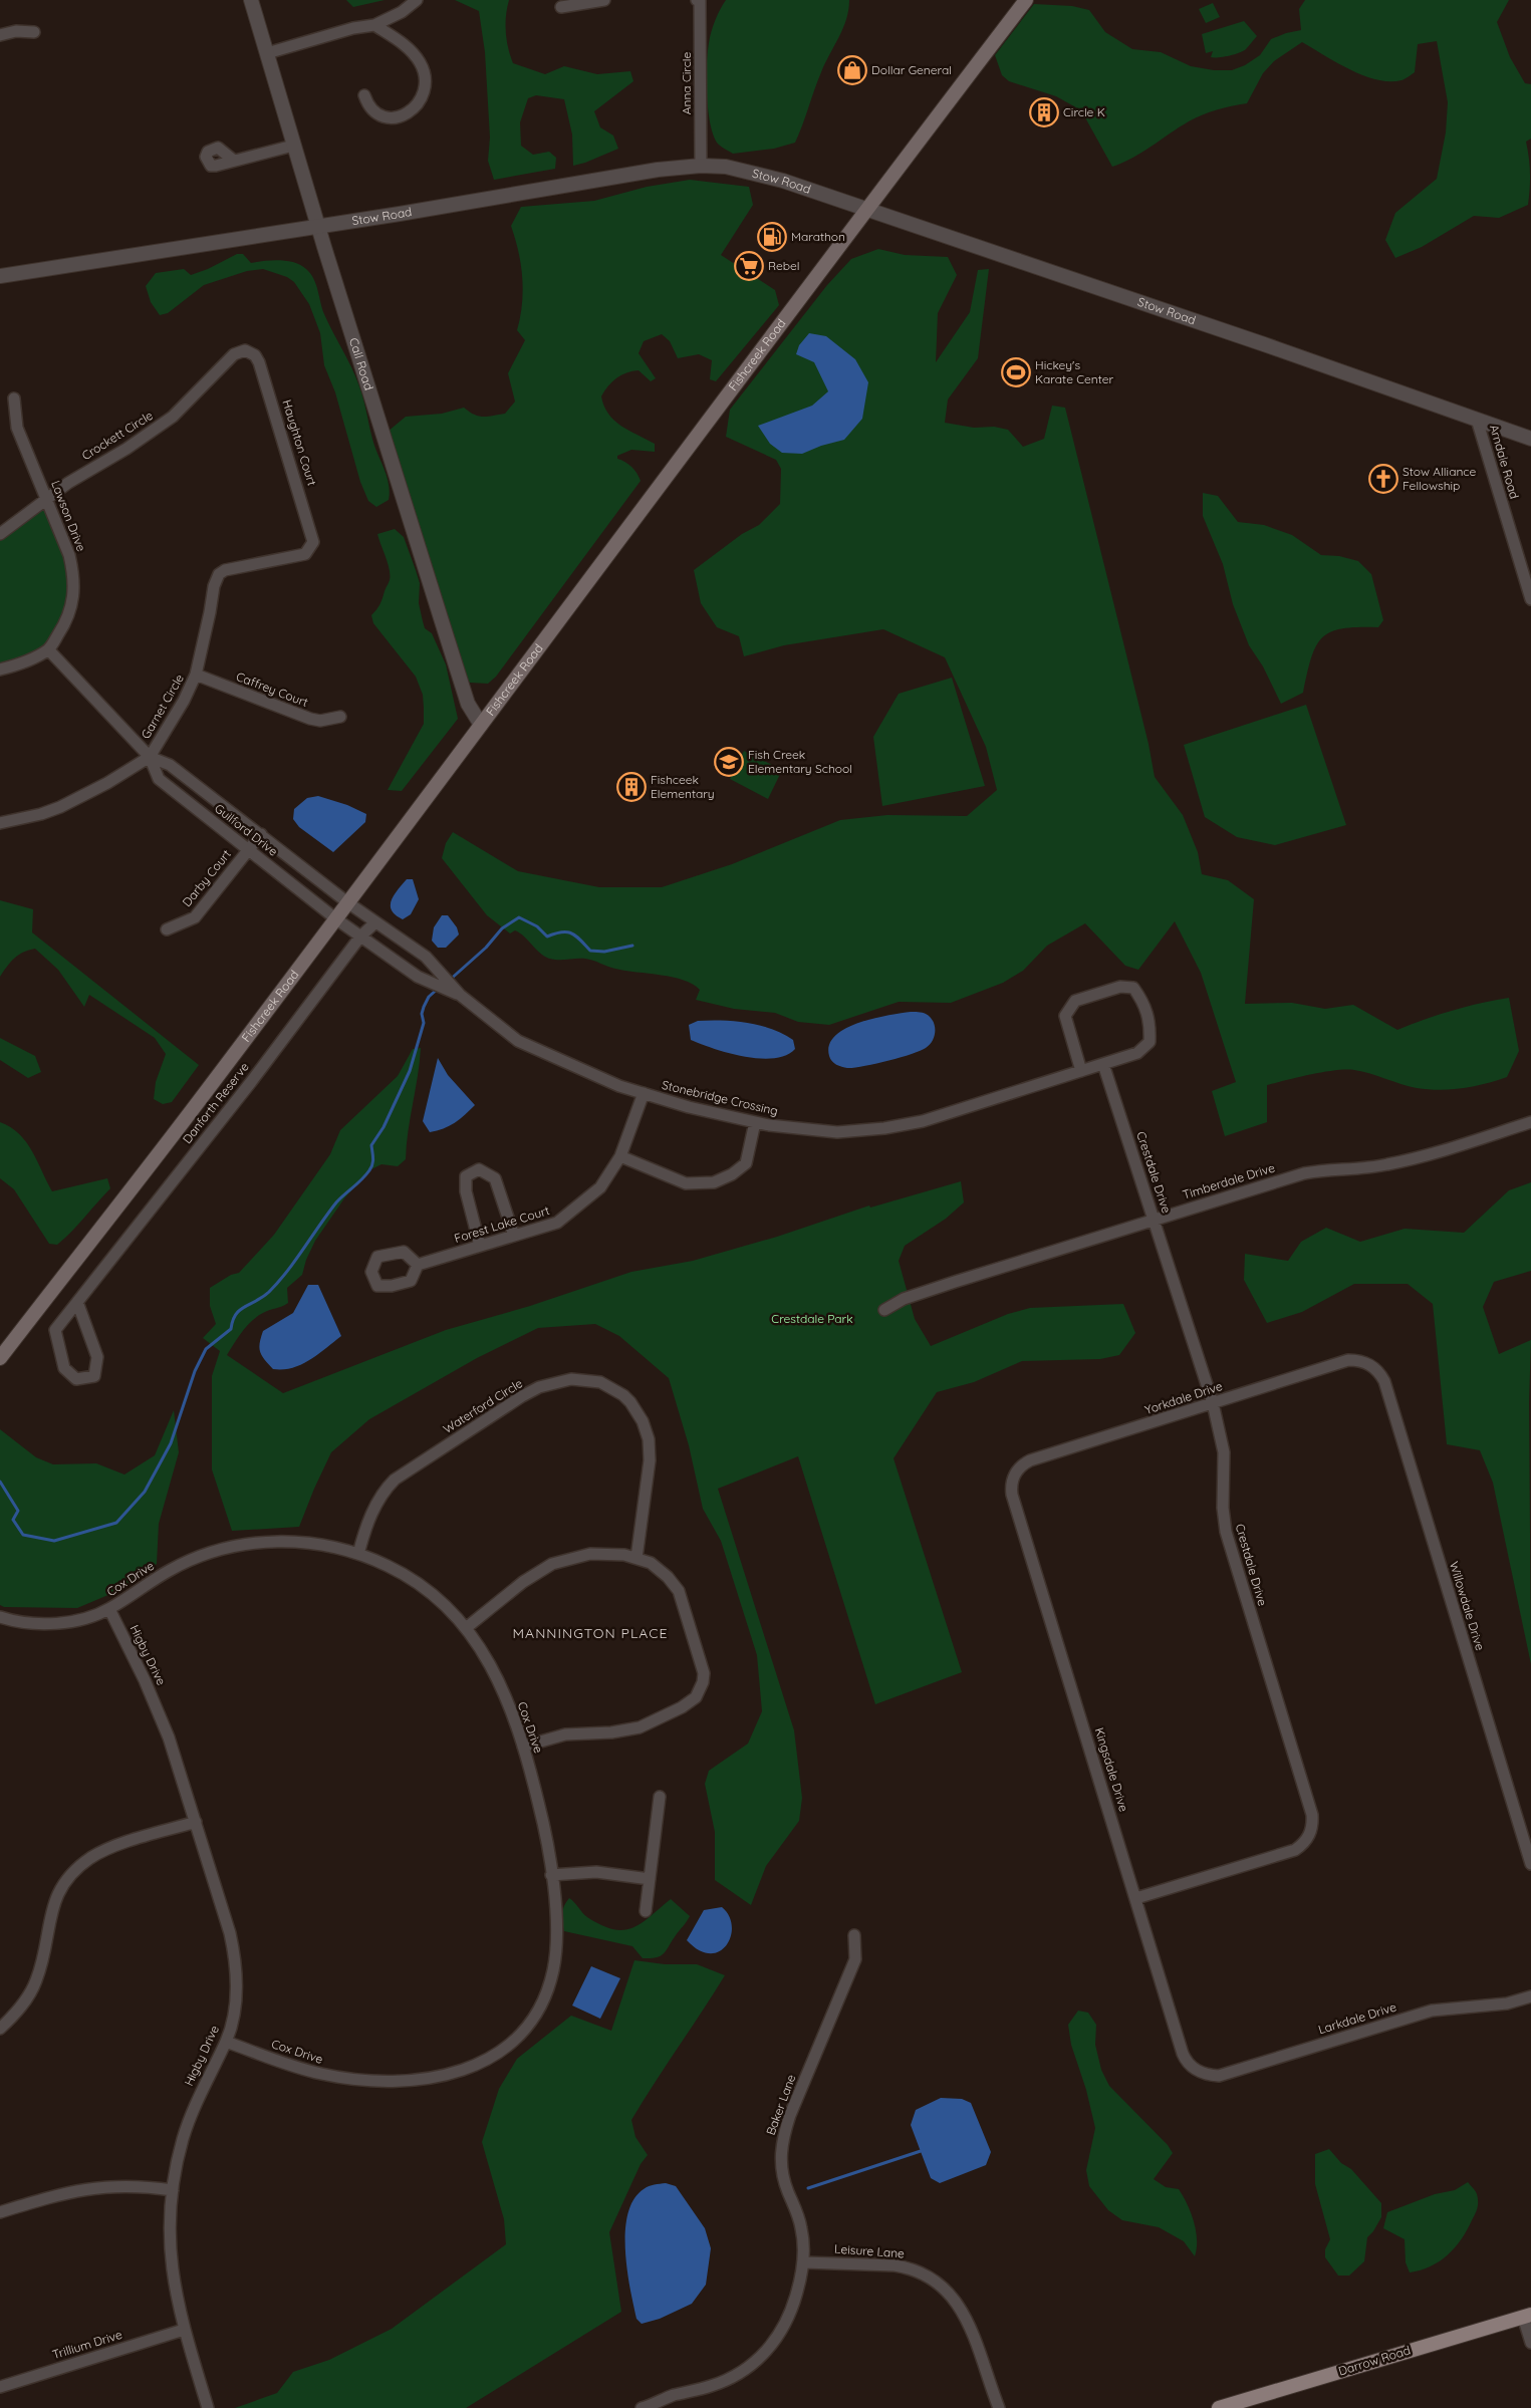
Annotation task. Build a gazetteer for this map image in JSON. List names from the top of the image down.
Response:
{
  "streets": {
    "main road": ["Fishcreek Road", "Darrow Road"],
    "street": [
      "Anna Circle",
      "Stow Road",
      "Call Road",
      "Crockett Circle",
      "Haughton Court",
      "Arndale Road",
      "Lawson Drive",
      "Caffrey Court",
      "Garnet Circle",
      "Guilford Drive",
      "Darby Court",
      "Stonebridge Crossing",
      "Danforth Reserve",
      "Crestdale Drive",
      "Timberdale Drive",
      "Forest Lake Court",
      "Yorkdale Drive",
      "Waterford Circle",
      "Cox Drive",
      "Willowdale Drive",
      "Higby Drive",
      "Kingsdale Drive",
      "Larkdale Drive",
      "Baker Lane",
      "Leisure Lane",
      "Trillium Drive"
    ]
  },
  "crossings": [
    ["Anna Circle", "Stow Road"],
    ["Stow Road", "Fishcreek Road"],
    ["Stow Road", "Call Road"],
    ["Stow Road", "Arndale Road"],
    ["Fishcreek Road", "Call Road"],
    ["Fishcreek Road", "Guilford Drive"],
    ["Fishcreek Road", "Stonebridge Crossing"],
    ["Crockett Circle", "Haughton Court"],
    ["Crockett Circle", "Lawson Drive"],
    ["Haughton Court", "Garnet Circle"],
    ["Lawson Drive", "Guilford Drive"],
    ["Caffrey Court", "Garnet Circle"],
    ["Garnet Circle", "Guilford Drive"],
    ["Guilford Drive", "Darby Court"],
    ["Guilford Drive", "Stonebridge Crossing"],
    ["Stonebridge Crossing", "Danforth Reserve"],
    ["Stonebridge Crossing", "Crestdale Drive"],
    ["Stonebridge Crossing", "Forest Lake Court"],
    ["Crestdale Drive", "Timberdale Drive"],
    ["Crestdale Drive", "Yorkdale Drive"],
    ["Crestdale Drive", "Kingsdale Drive"],
    ["Yorkdale Drive", "Willowdale Drive"],
    ["Yorkdale Drive", "Kingsdale Drive"],
    ["Waterford Circle", "Cox Drive"],
    ["Cox Drive", "Higby Drive"],
    ["Higby Drive", "Trillium Drive"],
    ["Kingsdale Drive", "Larkdale Drive"],
    ["Baker Lane", "Leisure Lane"]
  ],
  "districts": ["MANNINGTON PLACE"],
  "parks": ["Crestdale Park"],
  "places": {
    "shop": ["Dollar General"],
    "building": ["Circle K", "Fishceek Elementary"],
    "fuel station": ["Marathon"],
    "supermarket": ["Rebel"],
    "sports": ["Hickey's Karate Center"],
    "church": ["Stow Alliance Fellowship"],
    "school or university": ["Fish Creek Elementary School"]
  }
}
